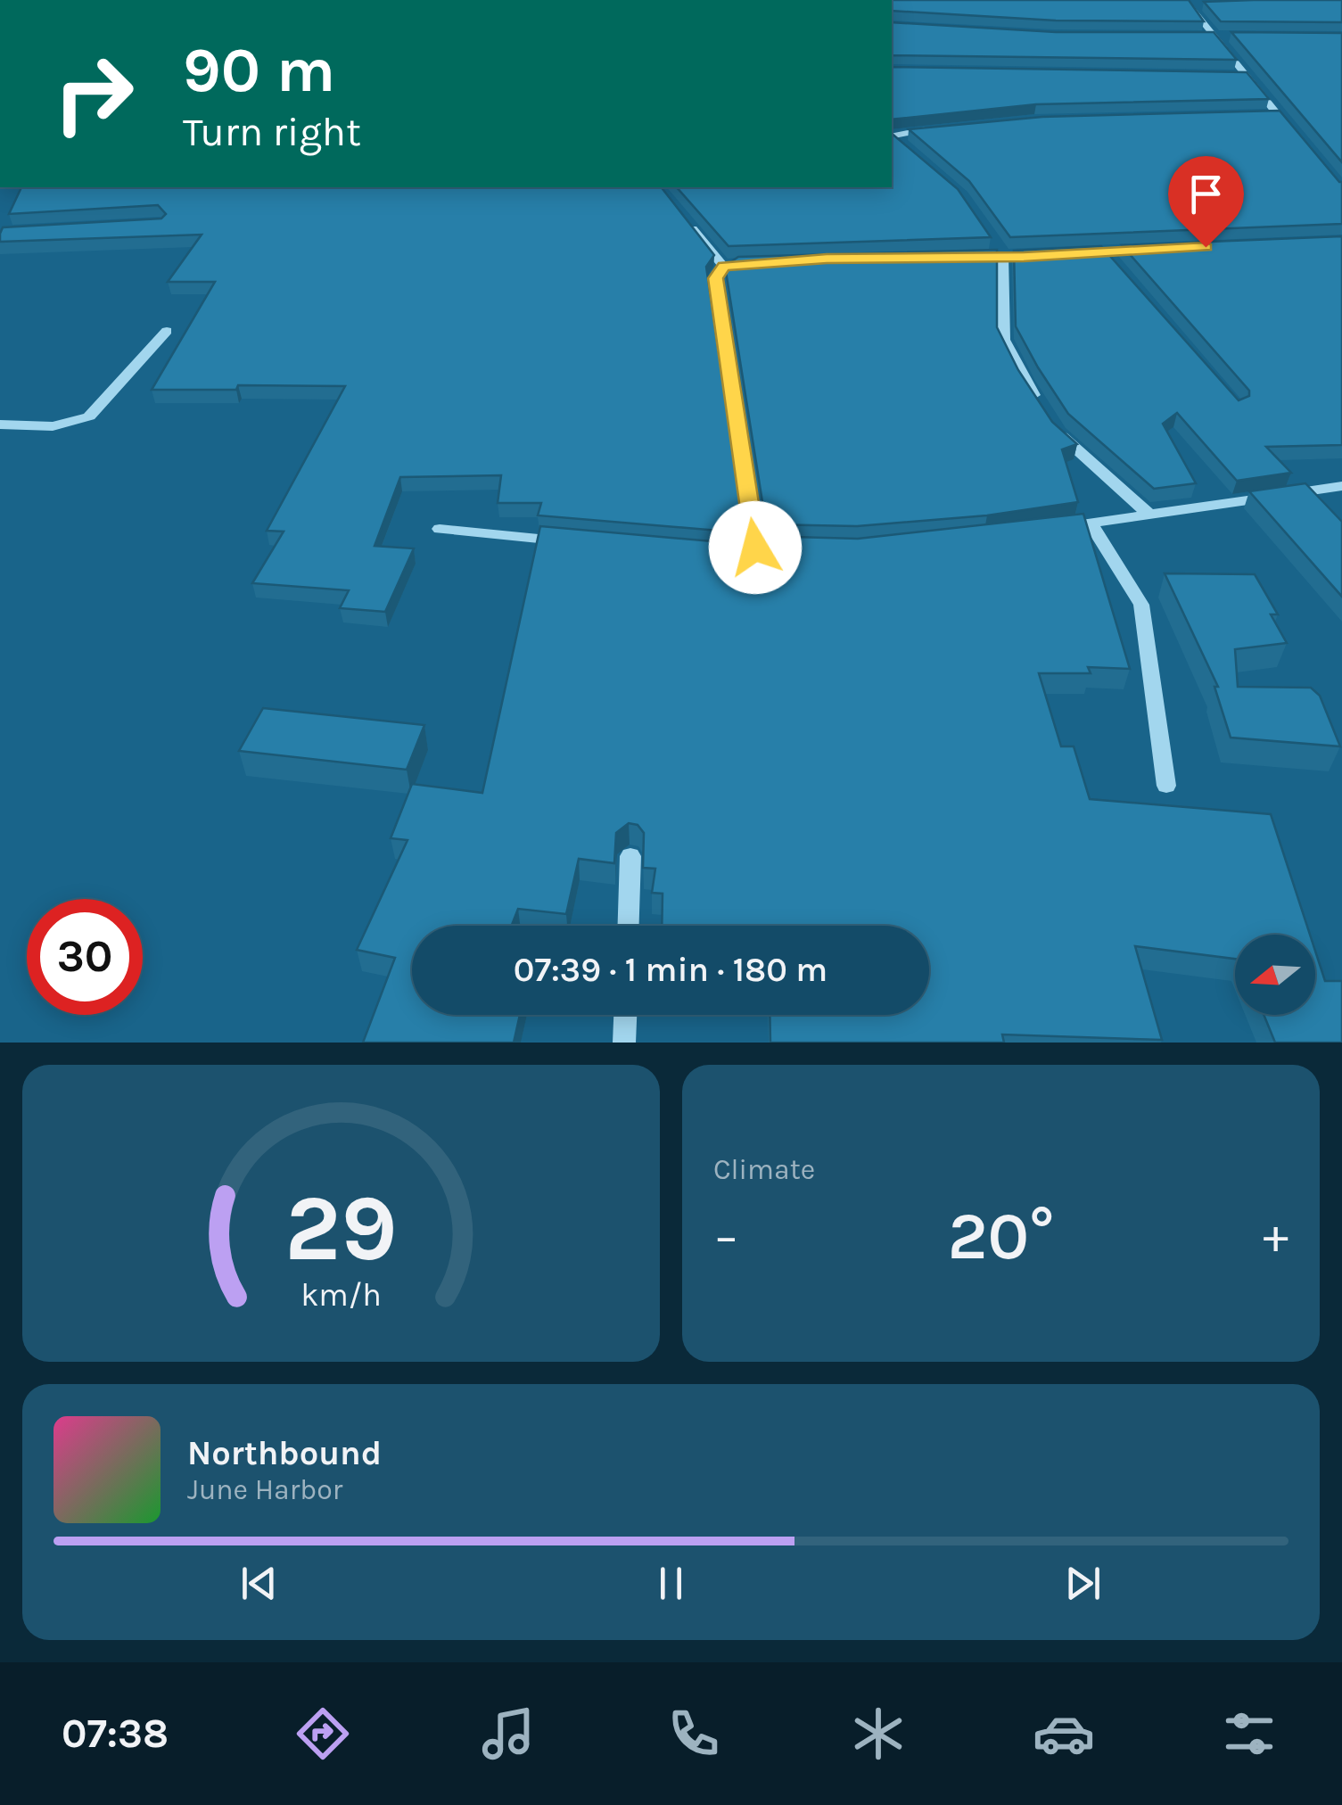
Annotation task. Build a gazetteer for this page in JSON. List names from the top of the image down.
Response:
{
  "north": "left",
  "page": {
    "turn": ["90 m", "Turn right"],
    "limit": "30",
    "trip": "07:39 · 1 min · 180 m",
    "tile": "Climate",
    "heat": ["−", "20°", "+"],
    "song": ["Northbound", "June Harbor"],
    "tabs": "07:38",
    "gauge": ["29", "km/h"]
  }
}
